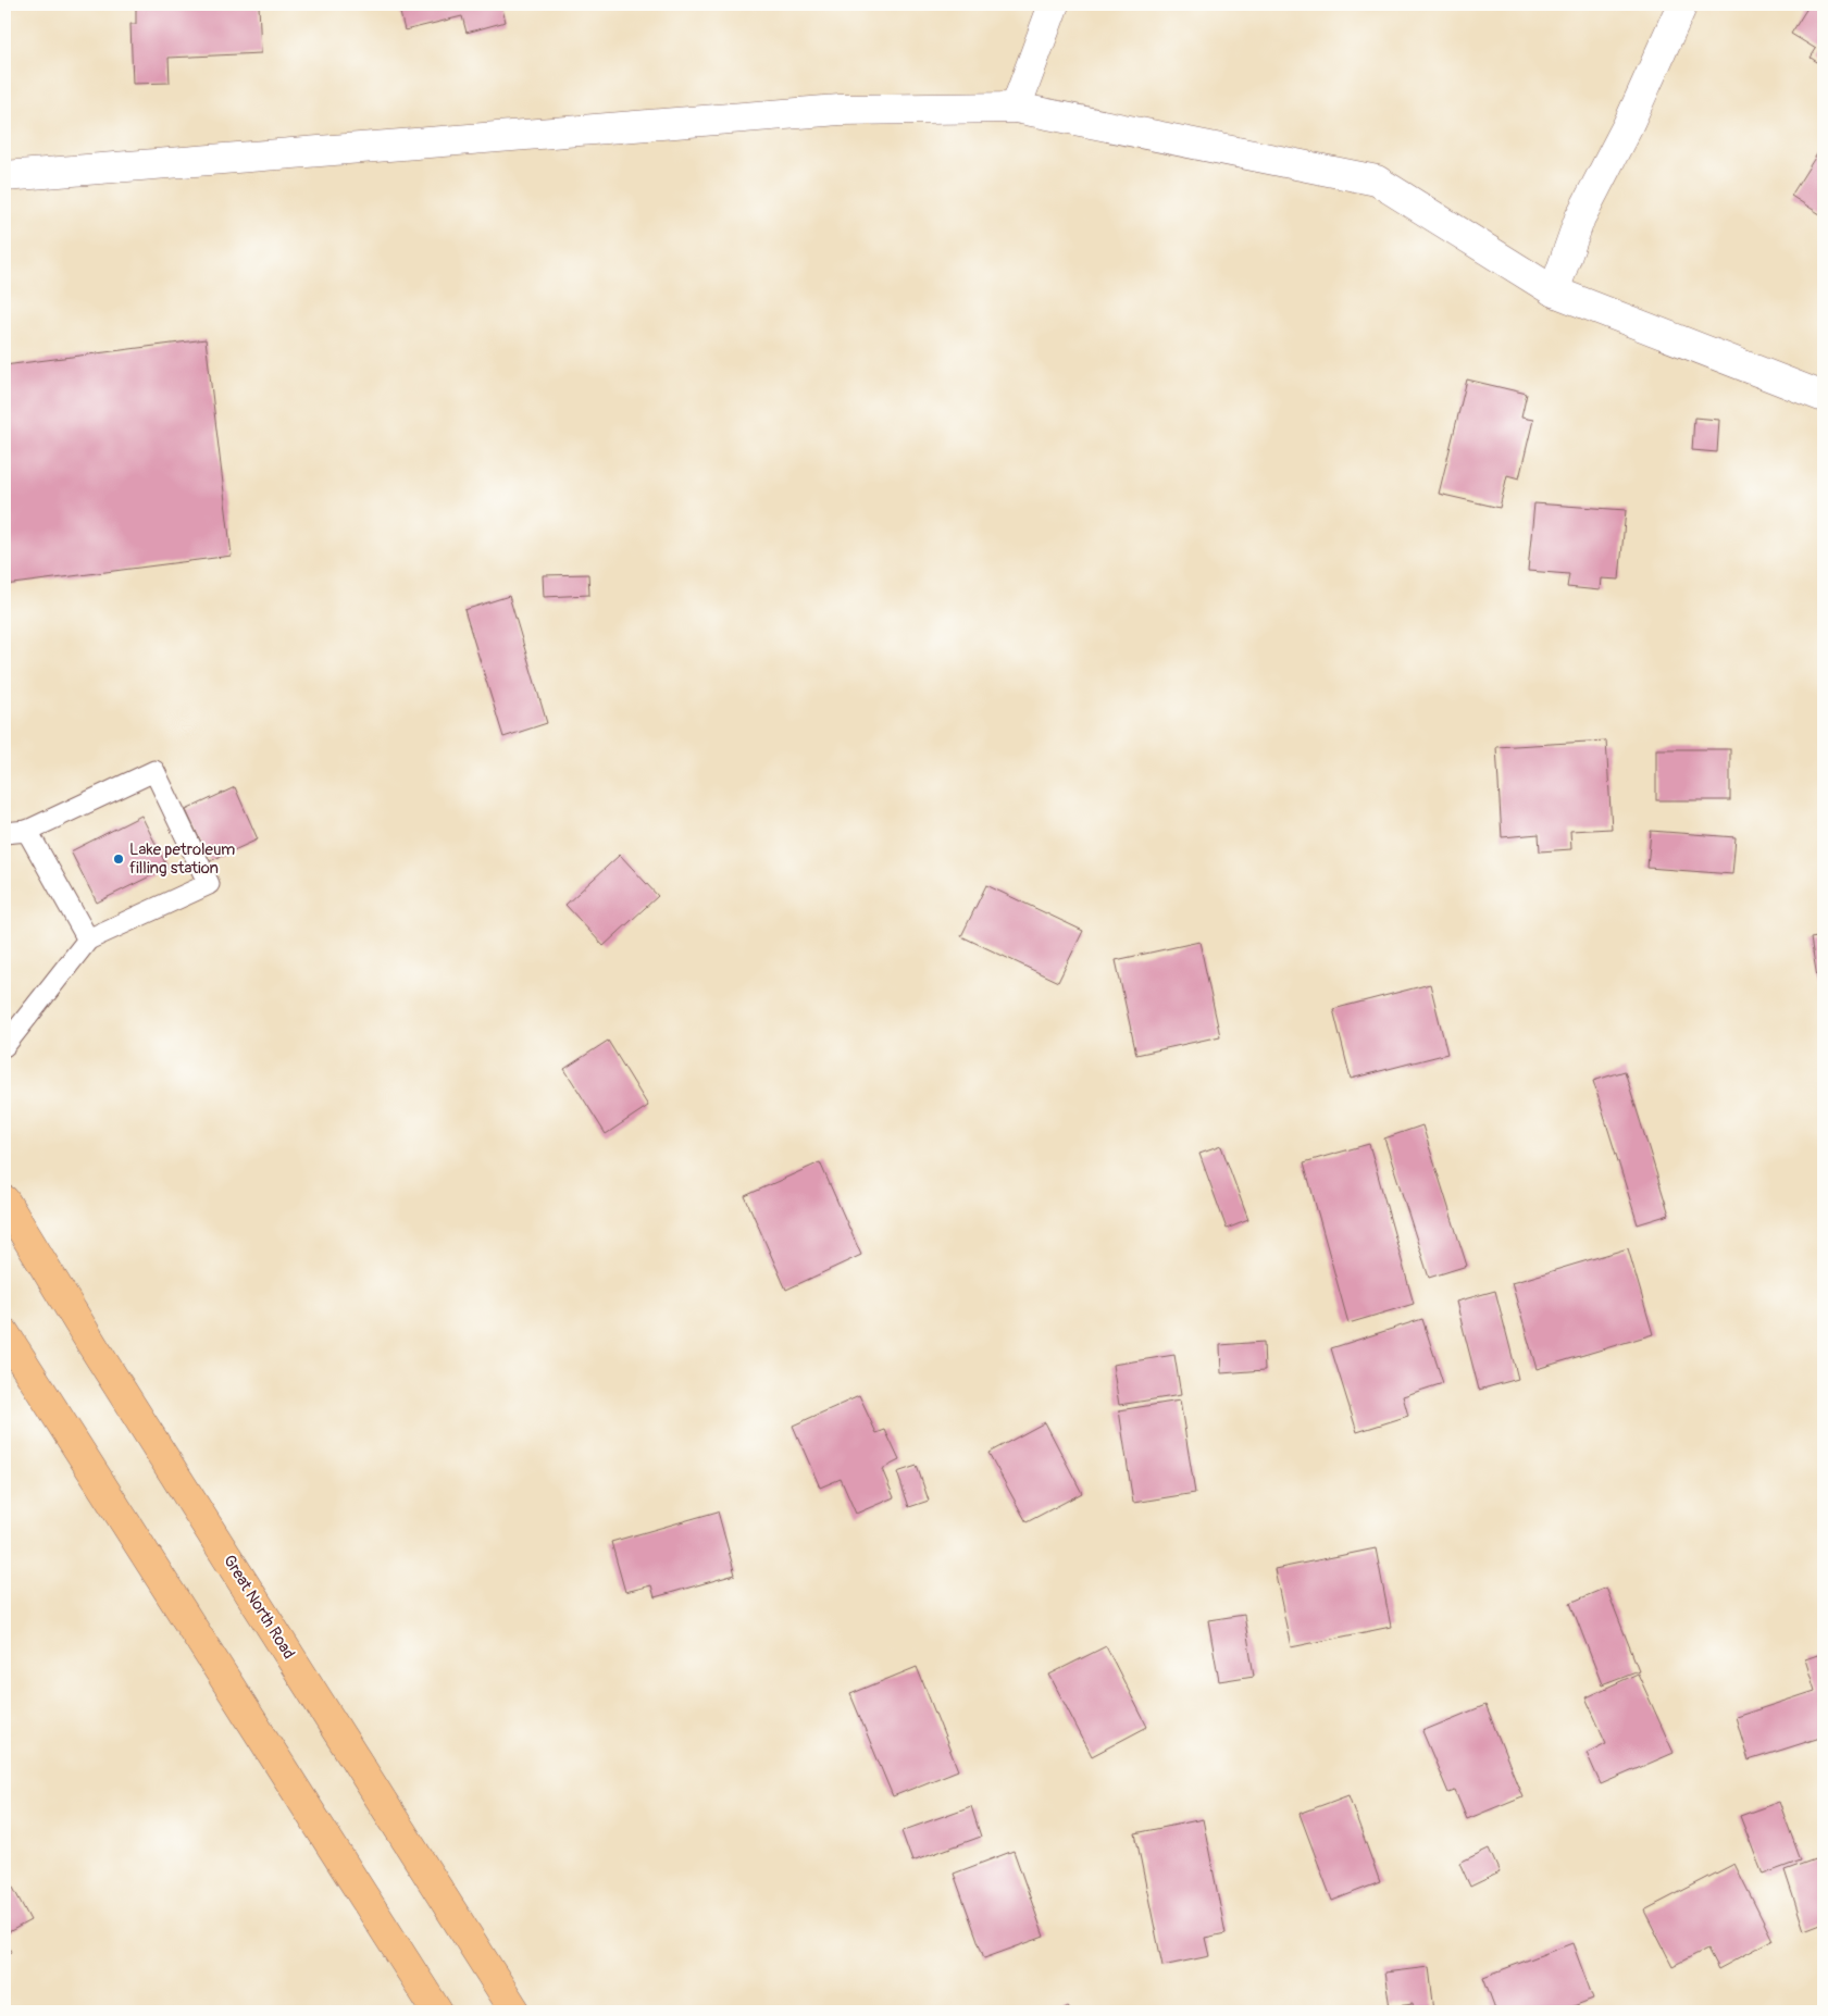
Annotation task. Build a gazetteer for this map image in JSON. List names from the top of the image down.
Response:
{
  "streets": {
    "highway": ["Great North Road"]
  },
  "places": ["Lake petroleum filling station"]
}
